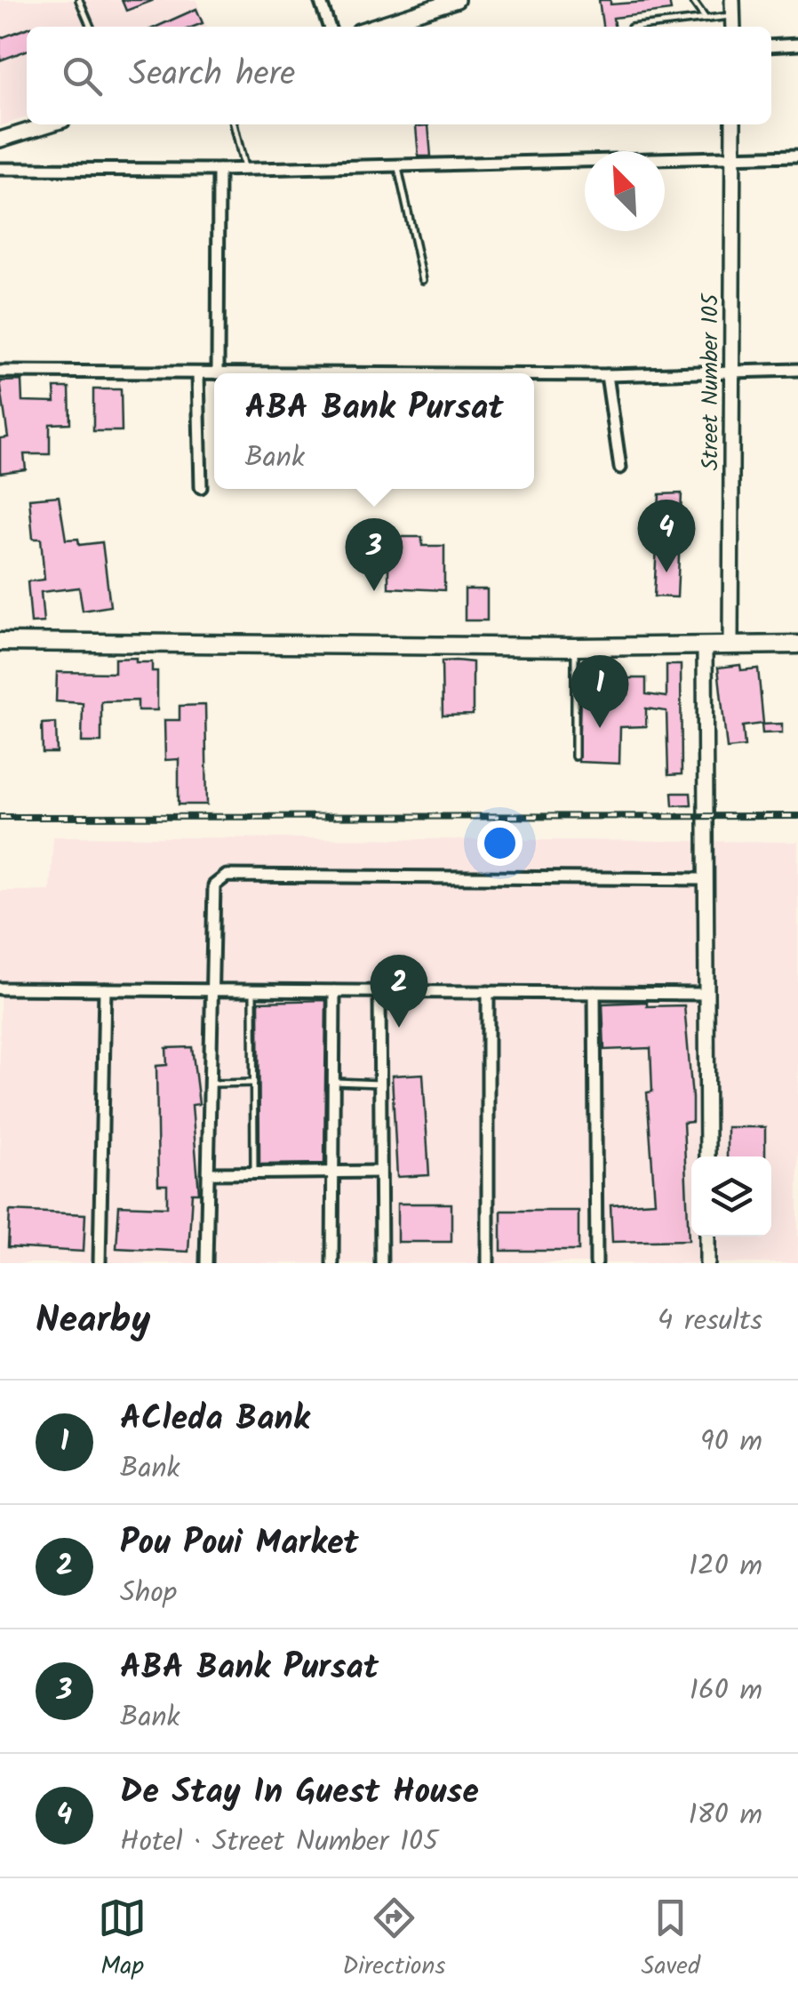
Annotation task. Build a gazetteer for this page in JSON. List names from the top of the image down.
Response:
{
  "streets": {
    "street": ["Street Number 105"]
  },
  "north": "top left",
  "page": {
    "search": "Search here",
    "popup": ["ABA Bank Pursat", "Bank"],
    "pins": [
      "4",
      "3",
      "1",
      "2"
    ],
    "heading": ["Nearby", "4 results"],
    "list": [
      {
        "mark": "1",
        "name": "ACleda Bank",
        "note": "Bank",
        "value": "90 m"
      },
      {
        "mark": "2",
        "name": "Pou Poui Market",
        "note": "Shop",
        "value": "120 m"
      },
      {
        "mark": "3",
        "name": "ABA Bank Pursat",
        "note": "Bank",
        "value": "160 m"
      },
      {
        "mark": "4",
        "name": "De Stay In Guest House",
        "note": "Hotel · Street Number 105",
        "value": "180 m"
      }
    ],
    "nav": ["Map", "Directions", "Saved"]
  }
}
